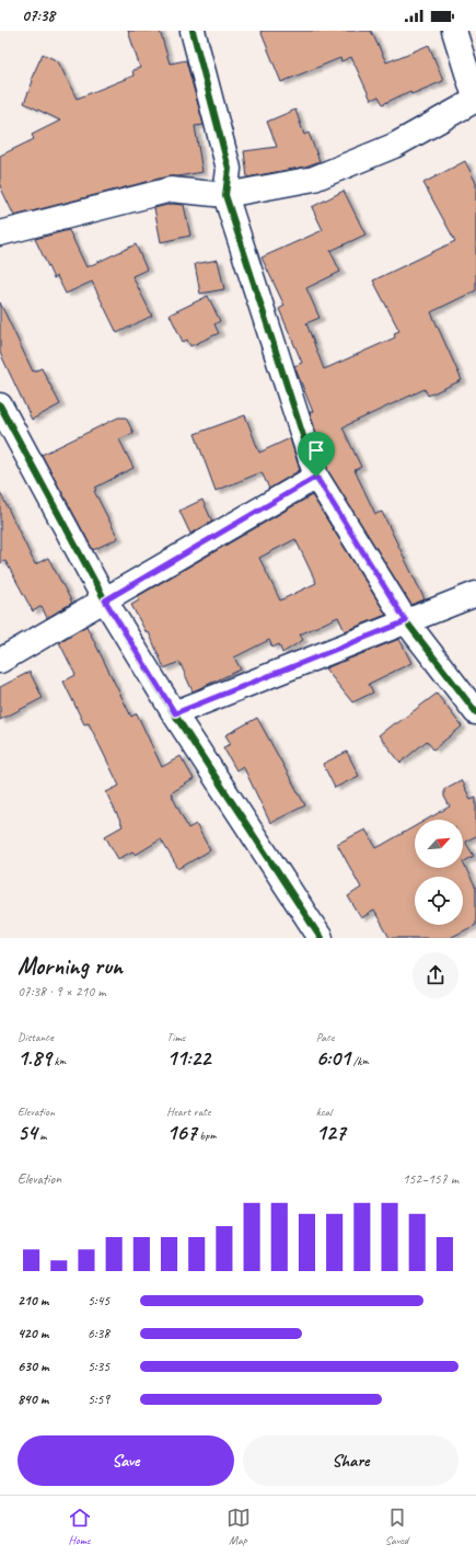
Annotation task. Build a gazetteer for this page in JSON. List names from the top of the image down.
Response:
{
  "north": "top right",
  "page": {
    "status": "07:38",
    "heading": ["Morning run", "07:38 · 9 × 210 m"],
    "stats": [
      ["Distance", "1.89 km"],
      ["Time", "11:22"],
      ["Pace", "6:01 /km"],
      ["Elevation", "54 m"],
      ["Heart rate", "167 bpm"],
      ["kcal", "127"]
    ],
    "chart": ["Elevation", "152–157 m"],
    "list": [
      {
        "name": "210 m",
        "note": "5:45"
      },
      {
        "name": "420 m",
        "note": "6:38"
      },
      {
        "name": "630 m",
        "note": "5:35"
      },
      {
        "name": "840 m",
        "note": "5:59"
      }
    ],
    "buttons": ["Save", "Share"],
    "tabs": ["Home", "Map", "Saved"]
  }
}
